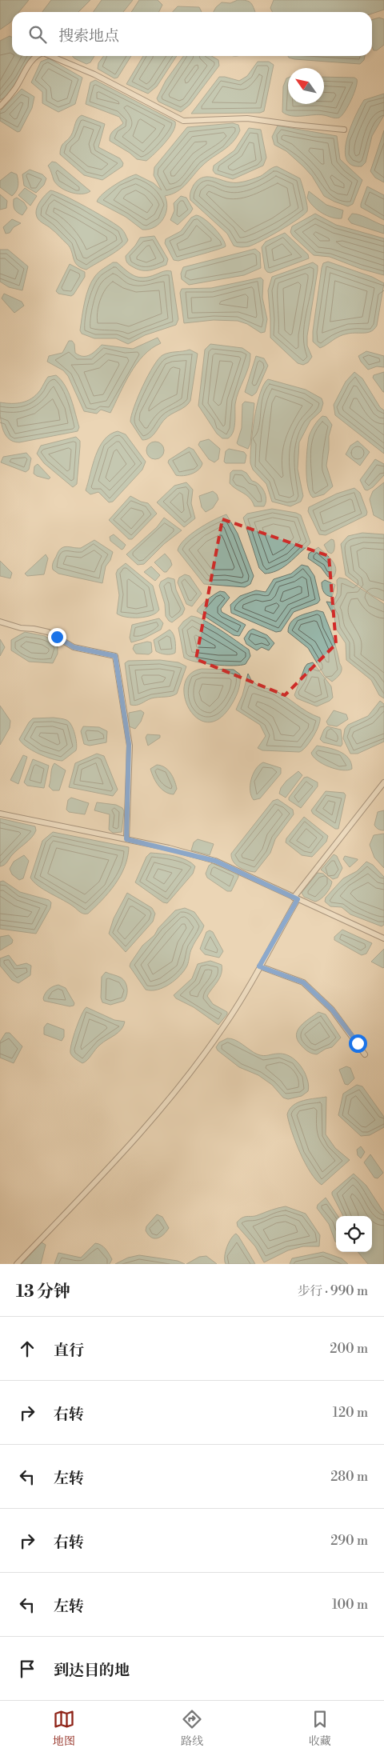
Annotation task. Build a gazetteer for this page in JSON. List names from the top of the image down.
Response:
{
  "north": "top left",
  "page": {
    "search": "搜索地点",
    "heading": ["13 分钟", "步行 · 990 m"],
    "list": [
      ["直行", "200 m"],
      ["右转", "120 m"],
      ["左转", "280 m"],
      ["右转", "290 m"],
      ["左转", "100 m"],
      "到达目的地"
    ],
    "nav": ["地图", "路线", "收藏"]
  }
}
